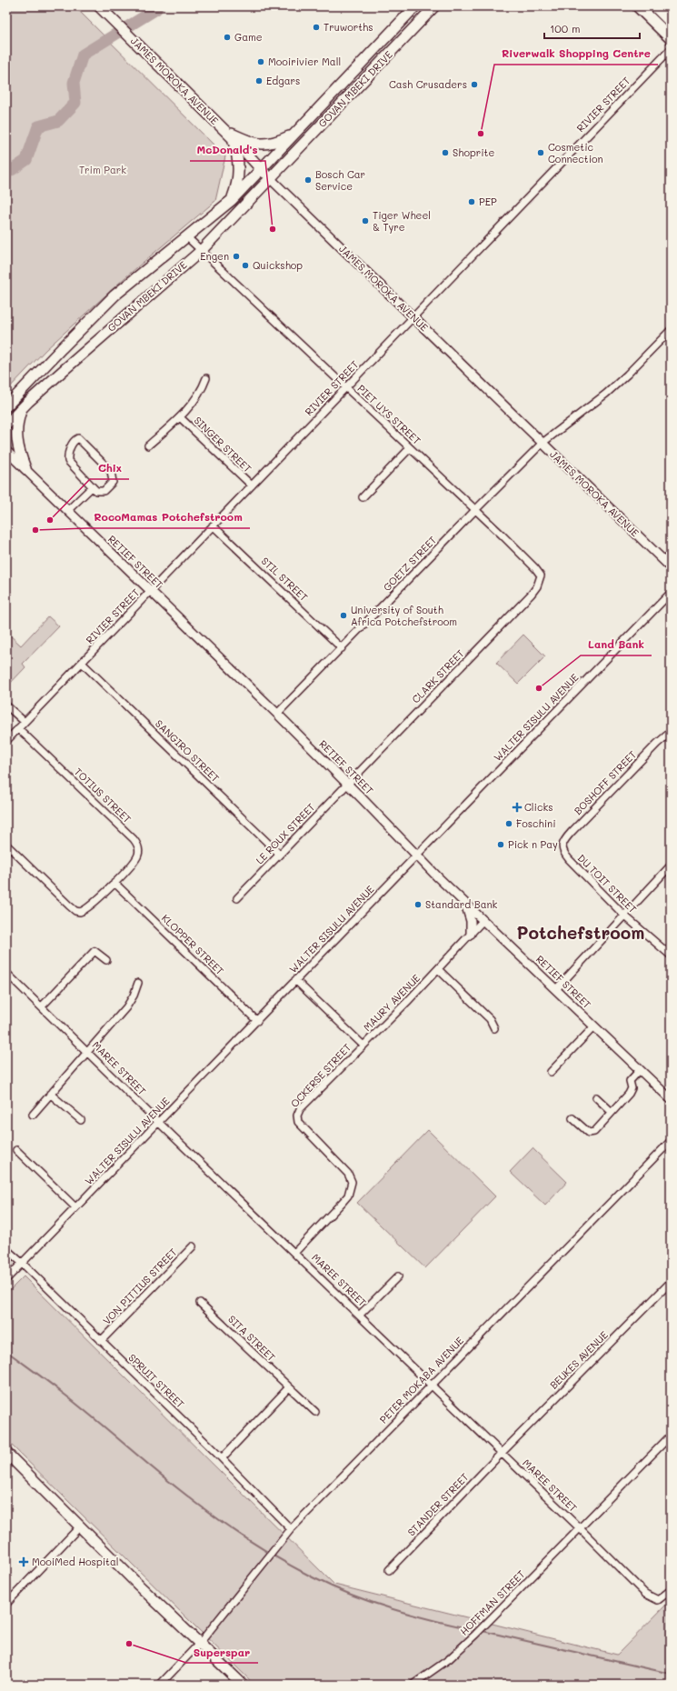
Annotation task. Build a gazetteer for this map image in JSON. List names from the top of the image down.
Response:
{
  "streets": {
    "main road": ["JAMES MOROKA AVENUE", "GOVAN MBEKI DRIVE"],
    "street": [
      "RIVIER STREET",
      "PIET UYS STREET",
      "SINGER STREET",
      "RETIEF STREET",
      "GOETZ STREET",
      "STIL STREET",
      "CLARK STREET",
      "WALTER SISULU AVENUE",
      "SANGIRO STREET",
      "BOSHOFF STREET",
      "TOTIUS STREET",
      "LE ROUX STREET",
      "DU TOIT STREET",
      "KLOPPER STREET",
      "MAURY AVENUE",
      "MAREE STREET",
      "OCKERSE STREET",
      "VON PITTIUS STREET",
      "SITA STREET",
      "BEUKES AVENUE",
      "PETER MOKABA AVENUE",
      "SPRUIT STREET",
      "STANDER STREET",
      "HOFFMAN STREET"
    ]
  },
  "crossings": [
    ["JAMES MOROKA AVENUE", "GOVAN MBEKI DRIVE"],
    ["JAMES MOROKA AVENUE", "RIVIER STREET"],
    ["JAMES MOROKA AVENUE", "GOETZ STREET"],
    ["GOVAN MBEKI DRIVE", "PIET UYS STREET"],
    ["RIVIER STREET", "PIET UYS STREET"],
    ["RIVIER STREET", "SINGER STREET"],
    ["RIVIER STREET", "RETIEF STREET"],
    ["RIVIER STREET", "STIL STREET"],
    ["RIVIER STREET", "SANGIRO STREET"],
    ["RIVIER STREET", "TOTIUS STREET"],
    ["PIET UYS STREET", "GOETZ STREET"],
    ["PIET UYS STREET", "CLARK STREET"],
    ["RETIEF STREET", "GOETZ STREET"],
    ["RETIEF STREET", "CLARK STREET"],
    ["RETIEF STREET", "WALTER SISULU AVENUE"],
    ["RETIEF STREET", "LE ROUX STREET"],
    ["RETIEF STREET", "MAURY AVENUE"],
    ["GOETZ STREET", "STIL STREET"],
    ["CLARK STREET", "LE ROUX STREET"],
    ["WALTER SISULU AVENUE", "KLOPPER STREET"],
    ["WALTER SISULU AVENUE", "MAURY AVENUE"],
    ["WALTER SISULU AVENUE", "MAREE STREET"],
    ["WALTER SISULU AVENUE", "SPRUIT STREET"],
    ["SANGIRO STREET", "LE ROUX STREET"],
    ["BOSHOFF STREET", "DU TOIT STREET"],
    ["TOTIUS STREET", "KLOPPER STREET"],
    ["MAURY AVENUE", "OCKERSE STREET"],
    ["MAREE STREET", "OCKERSE STREET"],
    ["MAREE STREET", "BEUKES AVENUE"],
    ["MAREE STREET", "PETER MOKABA AVENUE"],
    ["MAREE STREET", "STANDER STREET"],
    ["MAREE STREET", "HOFFMAN STREET"],
    ["VON PITTIUS STREET", "SPRUIT STREET"],
    ["BEUKES AVENUE", "STANDER STREET"],
    ["PETER MOKABA AVENUE", "SPRUIT STREET"]
  ],
  "districts": ["Potchefstroom"],
  "parks": ["Trim Park"],
  "places": {
    "other": [
      "Truworths",
      "Game",
      "Mooirivier Mall",
      "Edgars",
      "Cash Crusaders",
      "Riverwalk Shopping Centre",
      "Shoprite",
      "Cosmetic Connection",
      "Bosch Car Service",
      "PEP",
      "Tiger Wheel & Tyre",
      "McDonald's",
      "Engen",
      "Quickshop",
      "Chix",
      "RocoMamas Potchefstroom",
      "University of South Africa Potchefstroom",
      "Land Bank",
      "Foschini",
      "Pick n Pay",
      "Standard Bank",
      "Superspar"
    ],
    "health": ["Clicks", "MooiMed Hospital"]
  },
  "scale_bar": "100 m"
}
